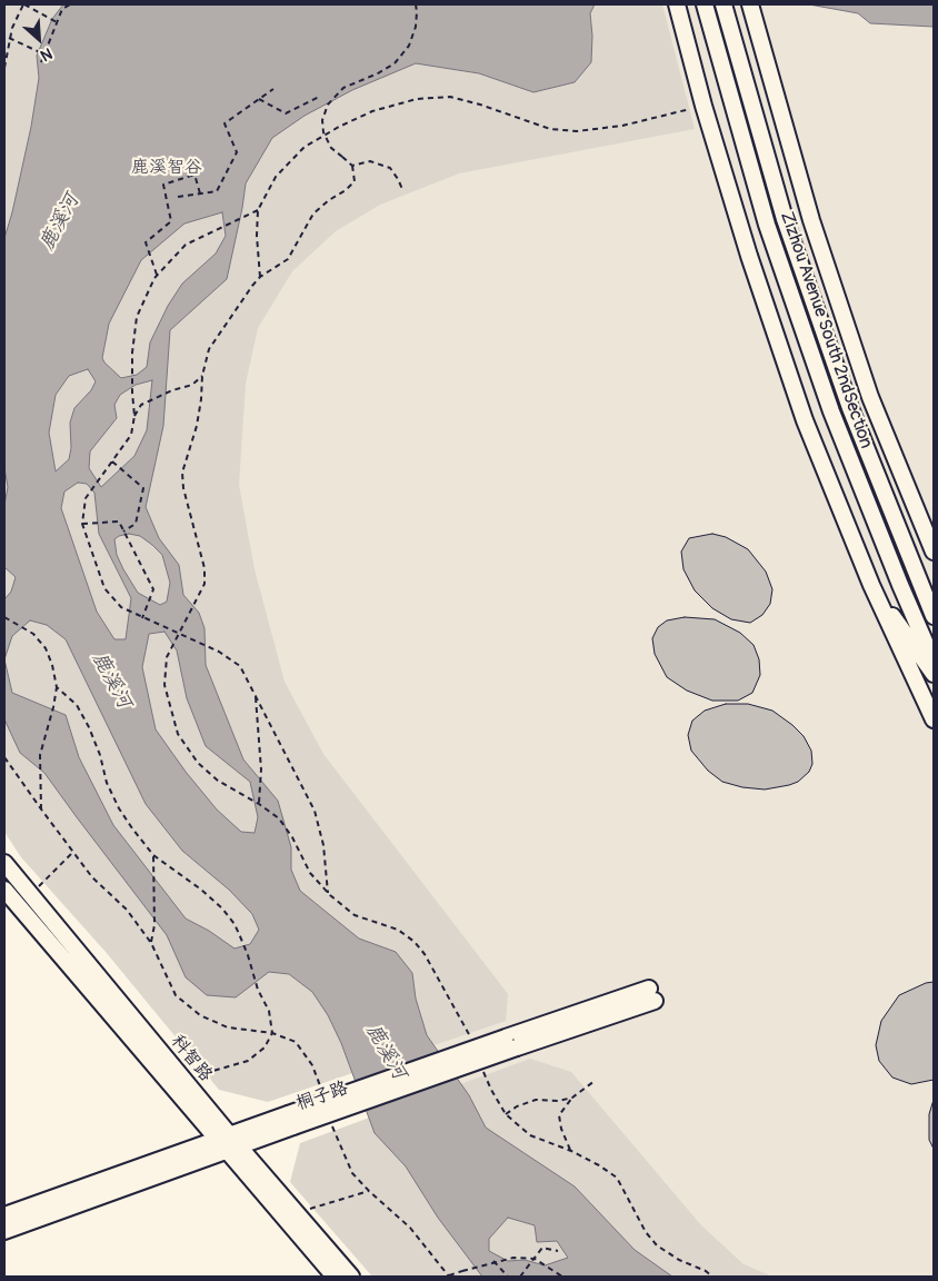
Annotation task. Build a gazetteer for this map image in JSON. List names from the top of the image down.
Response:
{
  "streets": {
    "main road": ["Zizhou Avenue South 2ndSection", "科智路", "桐子路"]
  },
  "crossings": [
    ["科智路", "桐子路"]
  ],
  "water": ["鹿溪河"],
  "parks": ["鹿溪智谷"],
  "north": "bottom right"
}
